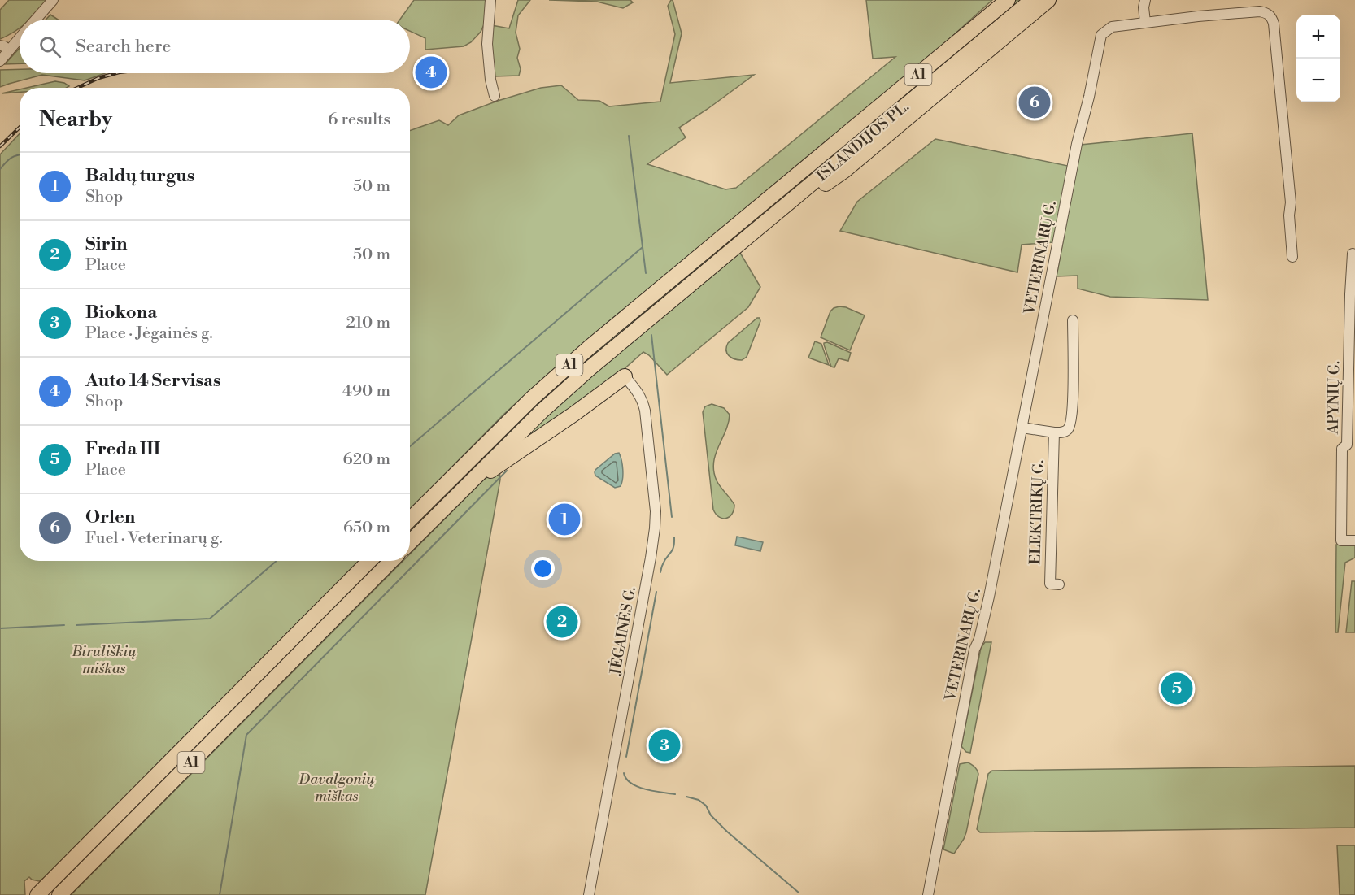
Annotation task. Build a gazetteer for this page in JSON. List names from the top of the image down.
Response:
{
  "streets": {
    "highway": ["A1", "ISLANDIJOS PL."],
    "street": [
      "VETERINARŲ G.",
      "APYNIŲ G.",
      "ELEKTRIKŲ G.",
      "JĖGAINĖS G."
    ]
  },
  "crossings": [
    ["A1", "ISLANDIJOS PL."]
  ],
  "parks": ["Biruliškių miškas", "Davalgonių miškas"],
  "page": {
    "map_buttons": ["+", "−"],
    "search": "Search here",
    "pins": [
      "4",
      "6",
      "1",
      "2",
      "5",
      "3"
    ],
    "heading": ["Nearby", "6 results"],
    "list": [
      {
        "mark": "1",
        "name": "Baldų turgus",
        "note": "Shop",
        "value": "50 m"
      },
      {
        "mark": "2",
        "name": "Sirin",
        "note": "Place",
        "value": "50 m"
      },
      {
        "mark": "3",
        "name": "Biokona",
        "note": "Place · Jėgainės g.",
        "value": "210 m"
      },
      {
        "mark": "4",
        "name": "Auto 14 Servisas",
        "note": "Shop",
        "value": "490 m"
      },
      {
        "mark": "5",
        "name": "Freda III",
        "note": "Place",
        "value": "620 m"
      },
      {
        "mark": "6",
        "name": "Orlen",
        "note": "Fuel · Veterinarų g.",
        "value": "650 m"
      }
    ]
  }
}
